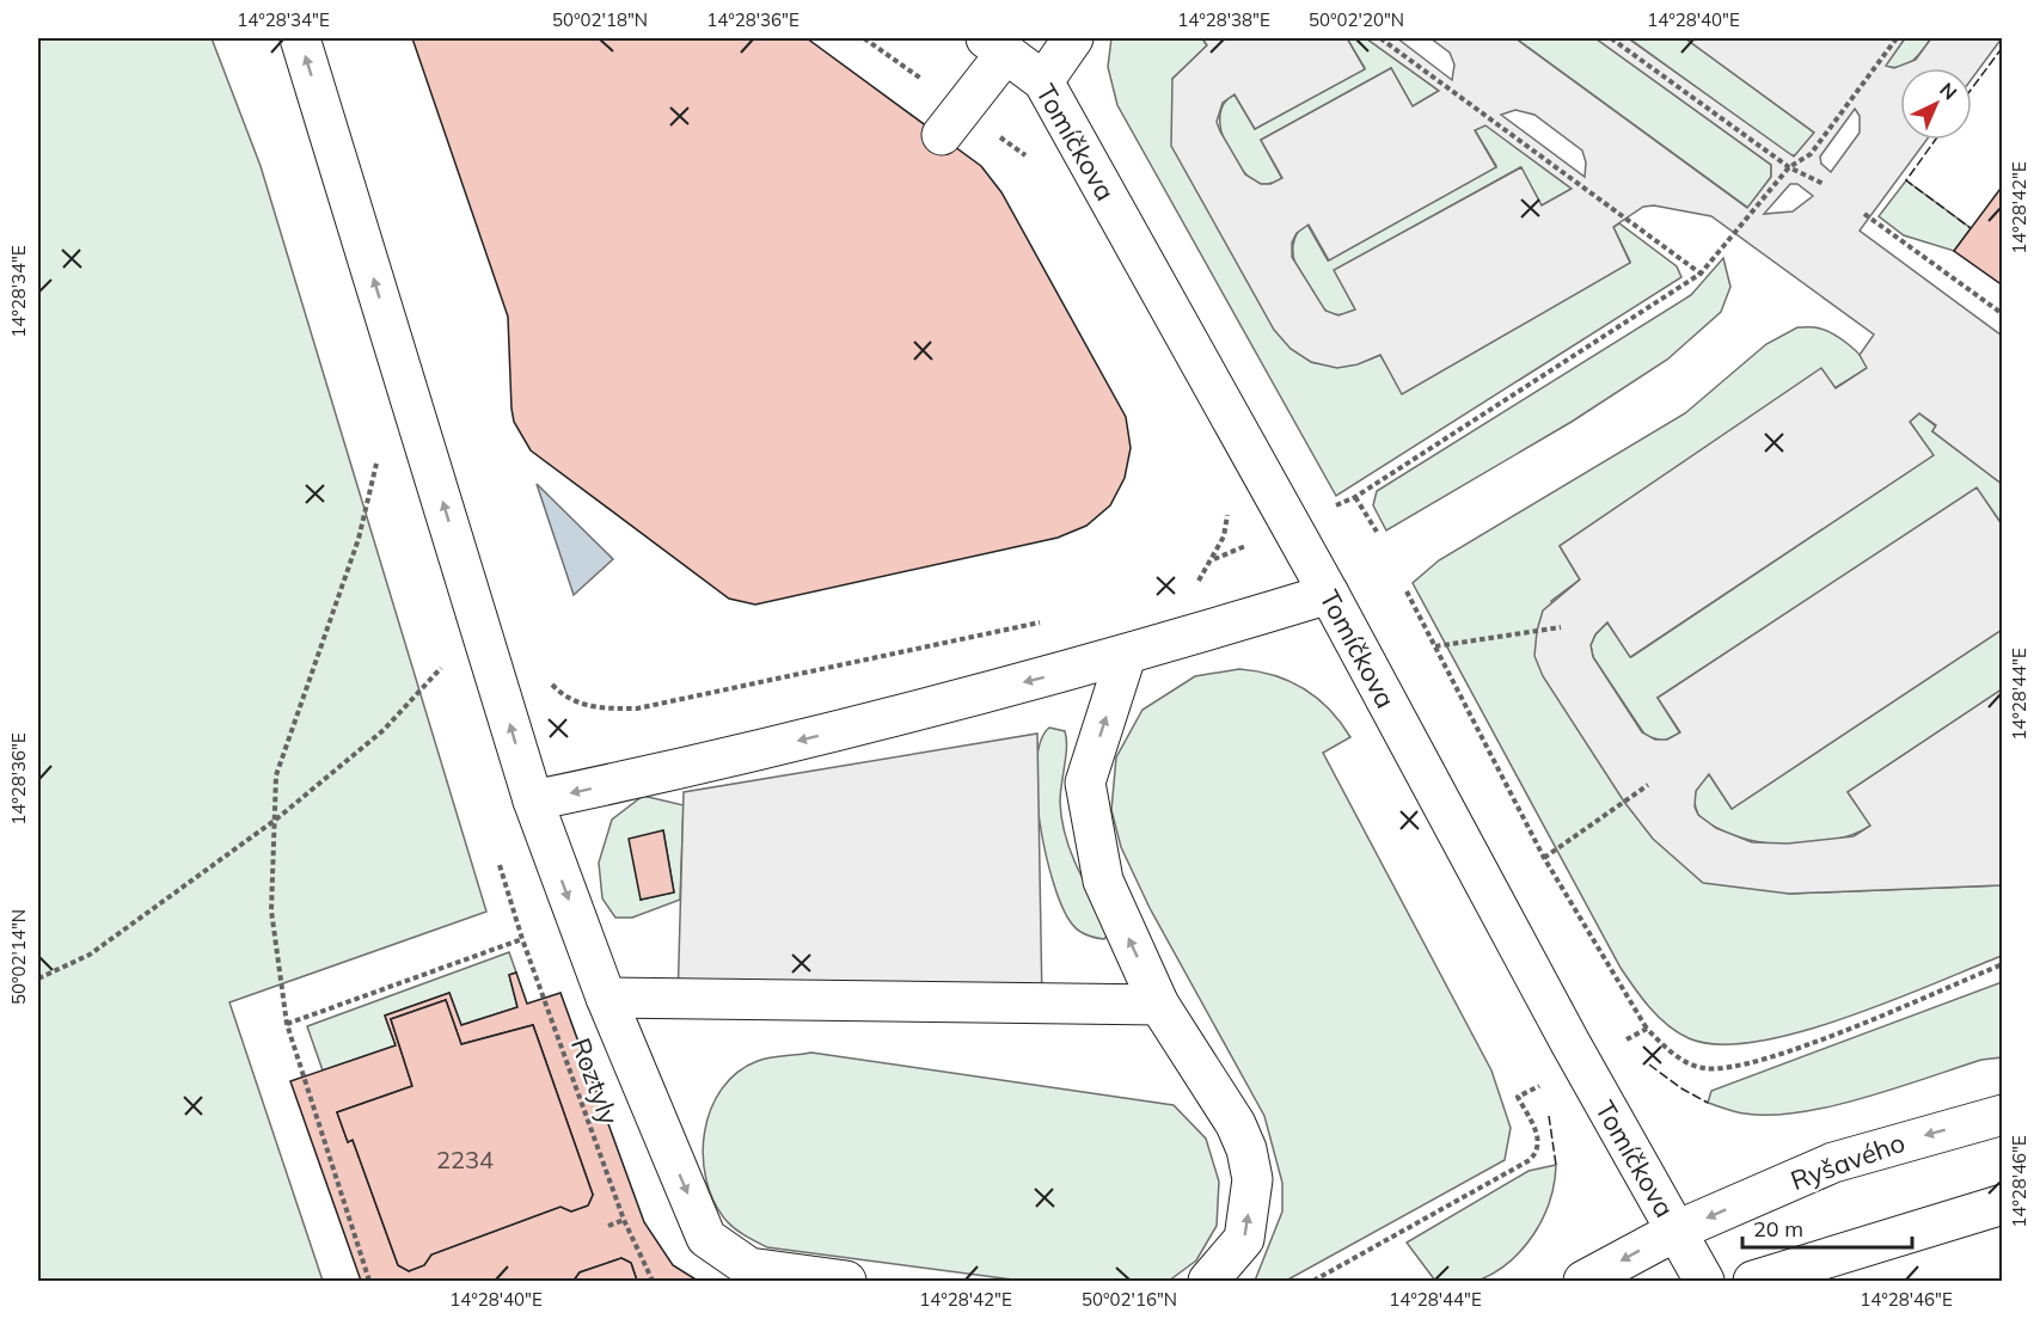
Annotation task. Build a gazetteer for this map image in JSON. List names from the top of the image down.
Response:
{
  "streets": {
    "street": ["Tomíčkova", "Ryšavého"],
    "path": ["Roztyly"]
  },
  "crossings": [
    ["Tomíčkova", "Ryšavého"]
  ],
  "house_numbers": ["2234"],
  "scale_bar": "20 m",
  "north": "top right",
  "coordinates": [
    "14°28'34\"E",
    "50°02'18\"N",
    "14°28'36\"E",
    "14°28'38\"E",
    "50°02'20\"N",
    "14°28'40\"E",
    "14°28'42\"E",
    "14°28'44\"E",
    "50°02'14\"N",
    "14°28'46\"E",
    "50°02'16\"N"
  ]
}
